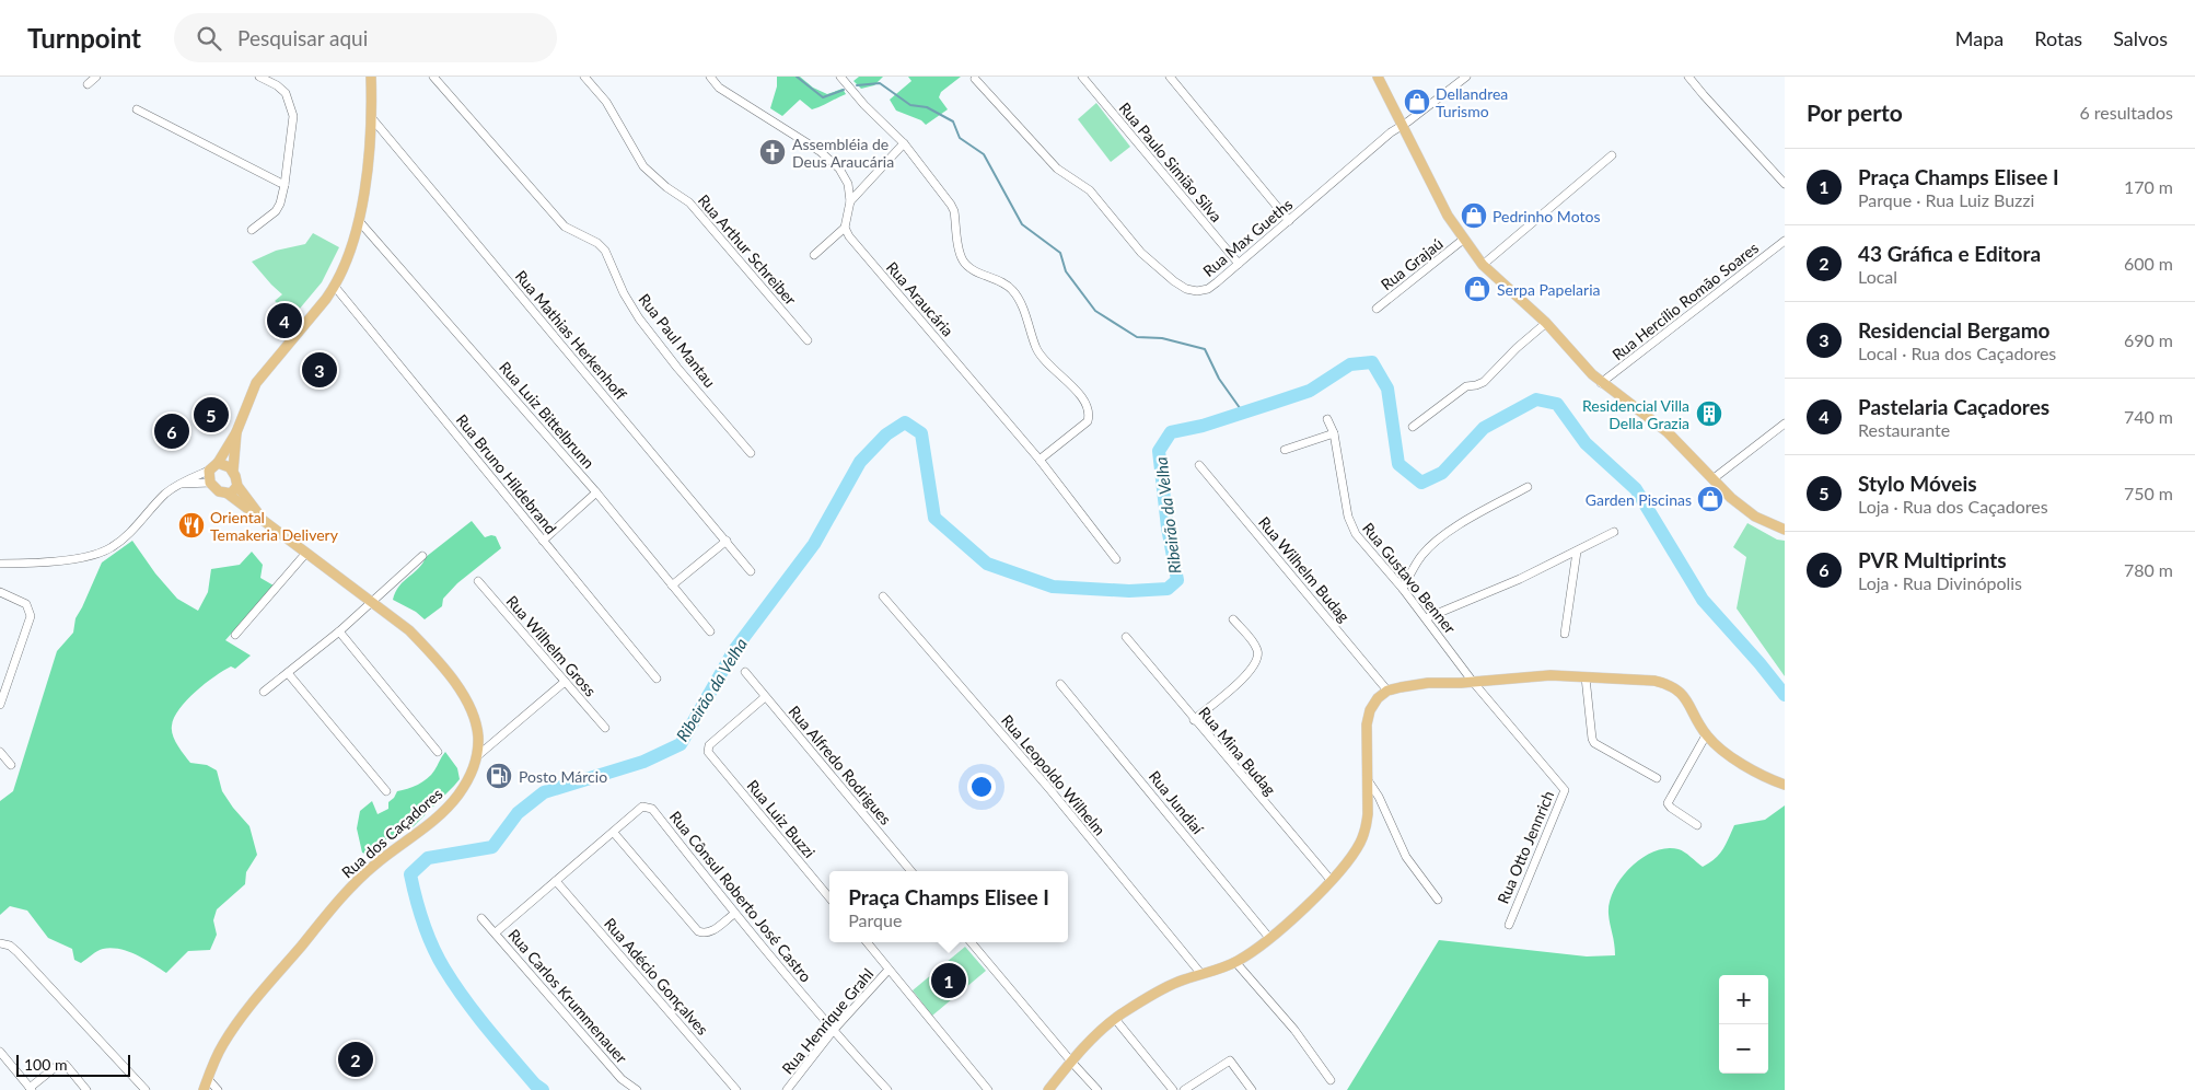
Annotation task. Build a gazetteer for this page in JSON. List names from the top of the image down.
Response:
{
  "streets": {
    "main road": ["Rua dos Caçadores"],
    "street": [
      "Rua Paulo Simião Silva",
      "Rua Max Gueths",
      "Rua Arthur Schreiber",
      "Rua Grajaú",
      "Rua Araucária",
      "Rua Hercílio Romão Soares",
      "Rua Mathias Herkenhoff",
      "Rua Paul Mantau",
      "Rua Luiz Bittelbrunn",
      "Rua Bruno Hildebrand",
      "Rua Wilhelm Budag",
      "Rua Gustavo Benner",
      "Rua Wilhelm Gross",
      "Rua Mina Budag",
      "Rua Alfredo Rodrigues",
      "Rua Leopoldo Wilhelm",
      "Rua Jundiaí",
      "Rua Luiz Buzzi",
      "Rua Otto Jennrich",
      "Rua Cônsul Roberto José Castro",
      "Rua Adécio Gonçalves",
      "Rua Carlos Krummenauer",
      "Rua Henrique Grahl"
    ]
  },
  "crossings": [
    ["Rua Paulo Simião Silva", "Rua Max Gueths"],
    ["Rua Gustavo Benner", "Rua Otto Jennrich"],
    ["Rua Alfredo Rodrigues", "Rua Luiz Buzzi"],
    ["Rua Cônsul Roberto José Castro", "Rua Adécio Gonçalves"],
    ["Rua Cônsul Roberto José Castro", "Rua Carlos Krummenauer"],
    ["Rua Cônsul Roberto José Castro", "Rua Henrique Grahl"]
  ],
  "water": ["Ribeirão da Velha"],
  "places": {
    "shop": [
      "Dellandrea Turismo",
      "Pedrinho Motos",
      "Serpa Papelaria",
      "Garden Piscinas"
    ],
    "church": ["Assembléia de Deus Araucária"],
    "building": ["Residencial Villa Della Grazia"],
    "restaurant": ["Oriental Temakeria Delivery"],
    "fuel station": ["Posto Márcio"]
  },
  "scale_bar": "100 m",
  "page": {
    "header": "Turnpoint",
    "search": "Pesquisar aqui",
    "nav": ["Mapa", "Rotas", "Salvos"],
    "heading": ["Por perto", "6 resultados"],
    "list": [
      {
        "mark": "1",
        "name": "Praça Champs Elisee I",
        "note": "Parque · Rua Luiz Buzzi",
        "value": "170 m"
      },
      {
        "mark": "2",
        "name": "43 Gráfica e Editora",
        "note": "Local",
        "value": "600 m"
      },
      {
        "mark": "3",
        "name": "Residencial Bergamo",
        "note": "Local · Rua dos Caçadores",
        "value": "690 m"
      },
      {
        "mark": "4",
        "name": "Pastelaria Caçadores",
        "note": "Restaurante",
        "value": "740 m"
      },
      {
        "mark": "5",
        "name": "Stylo Móveis",
        "note": "Loja · Rua dos Caçadores",
        "value": "750 m"
      },
      {
        "mark": "6",
        "name": "PVR Multiprints",
        "note": "Loja · Rua Divinópolis",
        "value": "780 m"
      }
    ],
    "pins": [
      "4",
      "3",
      "5",
      "6",
      "1",
      "2"
    ],
    "popup": ["Praça Champs Elisee I", "Parque"],
    "map_buttons": ["+", "−"],
    "scale": "100 m"
  }
}
